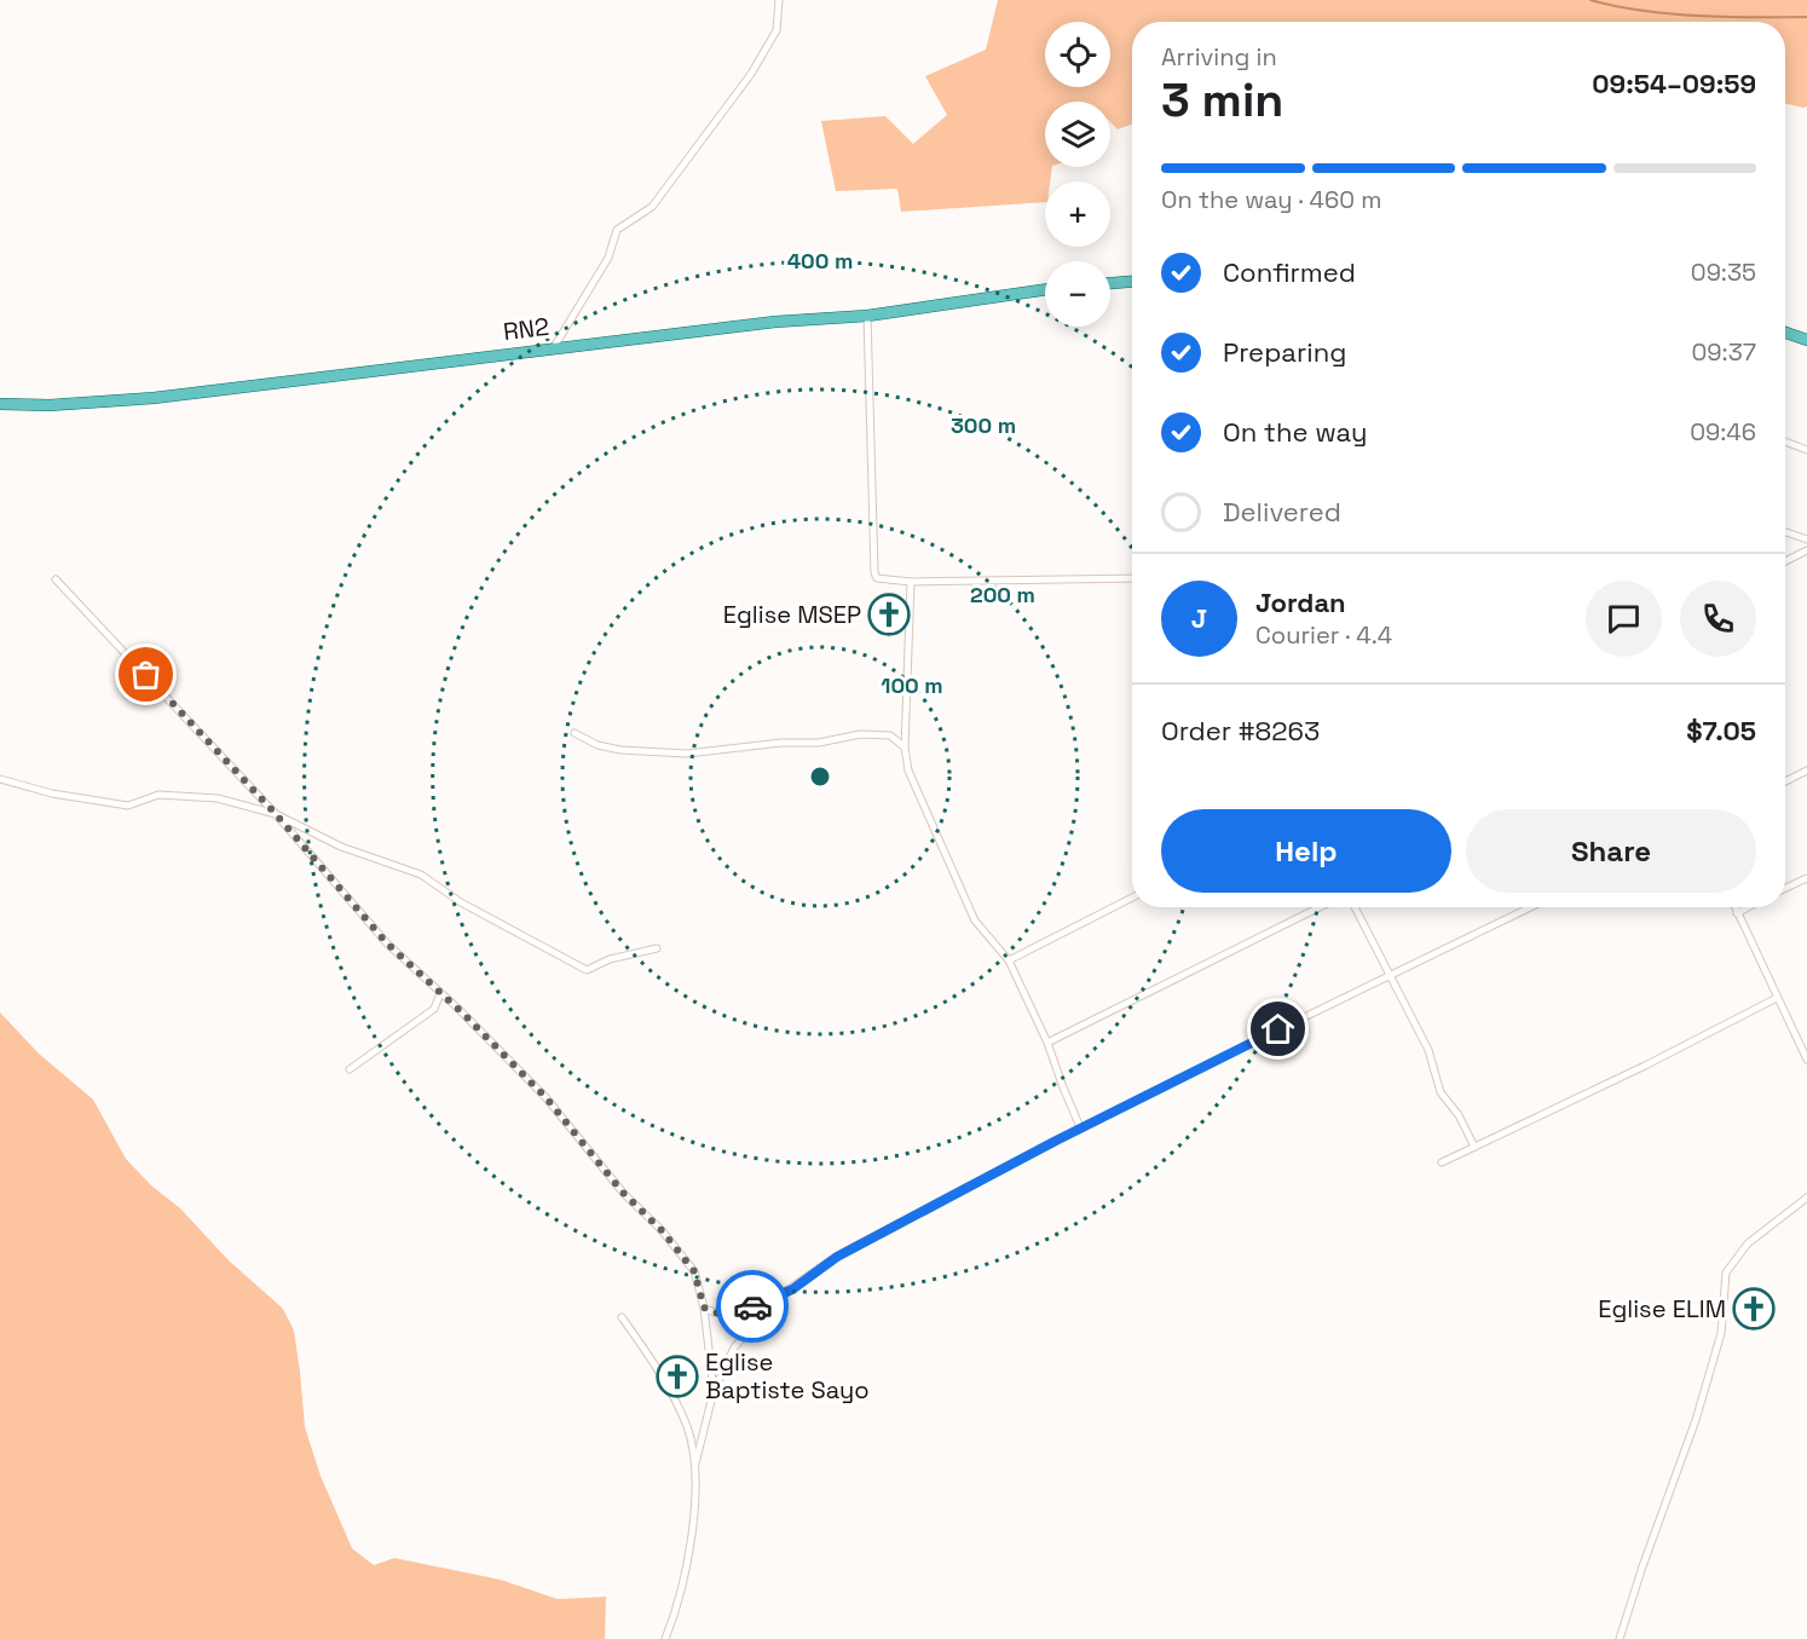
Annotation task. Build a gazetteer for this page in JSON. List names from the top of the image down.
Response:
{
  "streets": {
    "main road": ["RN2"]
  },
  "places": {
    "church": ["Eglise MSEP", "Eglise ELIM", "Eglise Baptiste Sayo"]
  },
  "page": {
    "map_buttons": ["+", "−"],
    "heading": ["3 min", "Arriving in", "09:54–09:59"],
    "panel": [
      "Jordan",
      "Courier · 4.4",
      "Order #8263",
      "$7.05"
    ],
    "bar": "On the way · 460 m",
    "list": [
      ["Confirmed", "09:35"],
      ["Preparing", "09:37"],
      ["On the way", "09:46"],
      "Delivered"
    ],
    "round": "J",
    "buttons": ["Help", "Share"]
  },
  "rings": [
    "400 m",
    "300 m",
    "200 m",
    "100 m"
  ]
}
